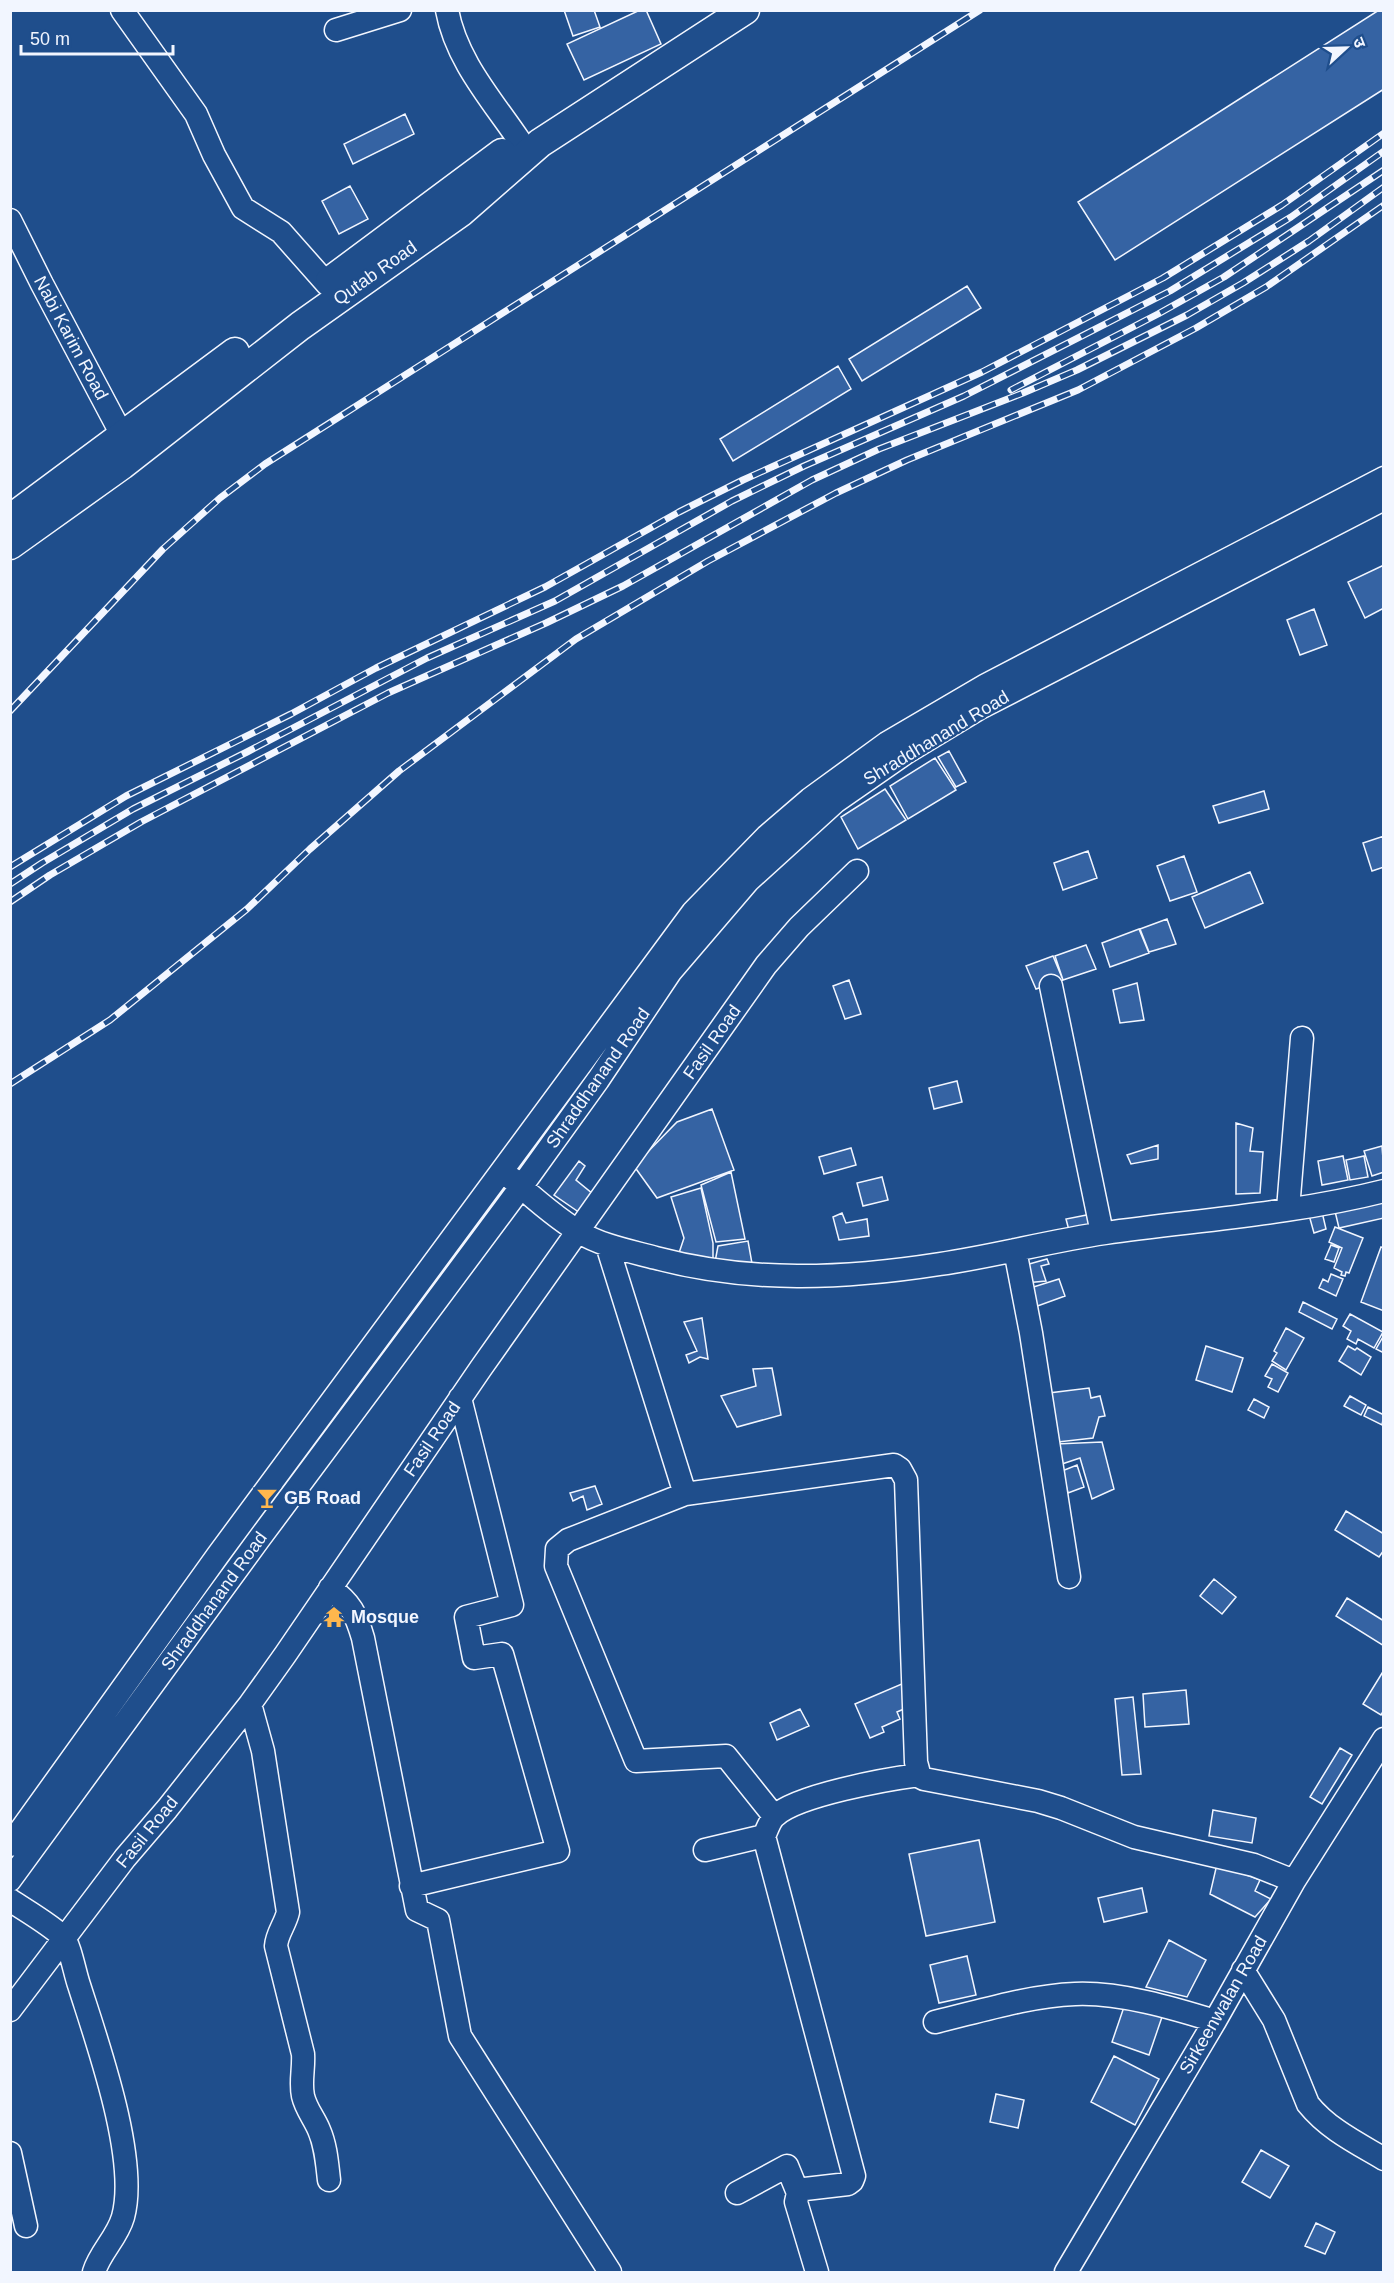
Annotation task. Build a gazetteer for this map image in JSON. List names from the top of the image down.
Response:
{
  "streets": {
    "main road": ["Qutab Road"],
    "street": [
      "Nabi Karim Road",
      "Shraddhanand Road",
      "Fasil Road",
      "Sirkeenwalan Road"
    ]
  },
  "crossings": [
    ["Qutab Road", "Nabi Karim Road"]
  ],
  "places": {
    "bar": ["GB Road"],
    "temple": ["Mosque"]
  },
  "scale_bar": "50 m",
  "north": "right"
}
